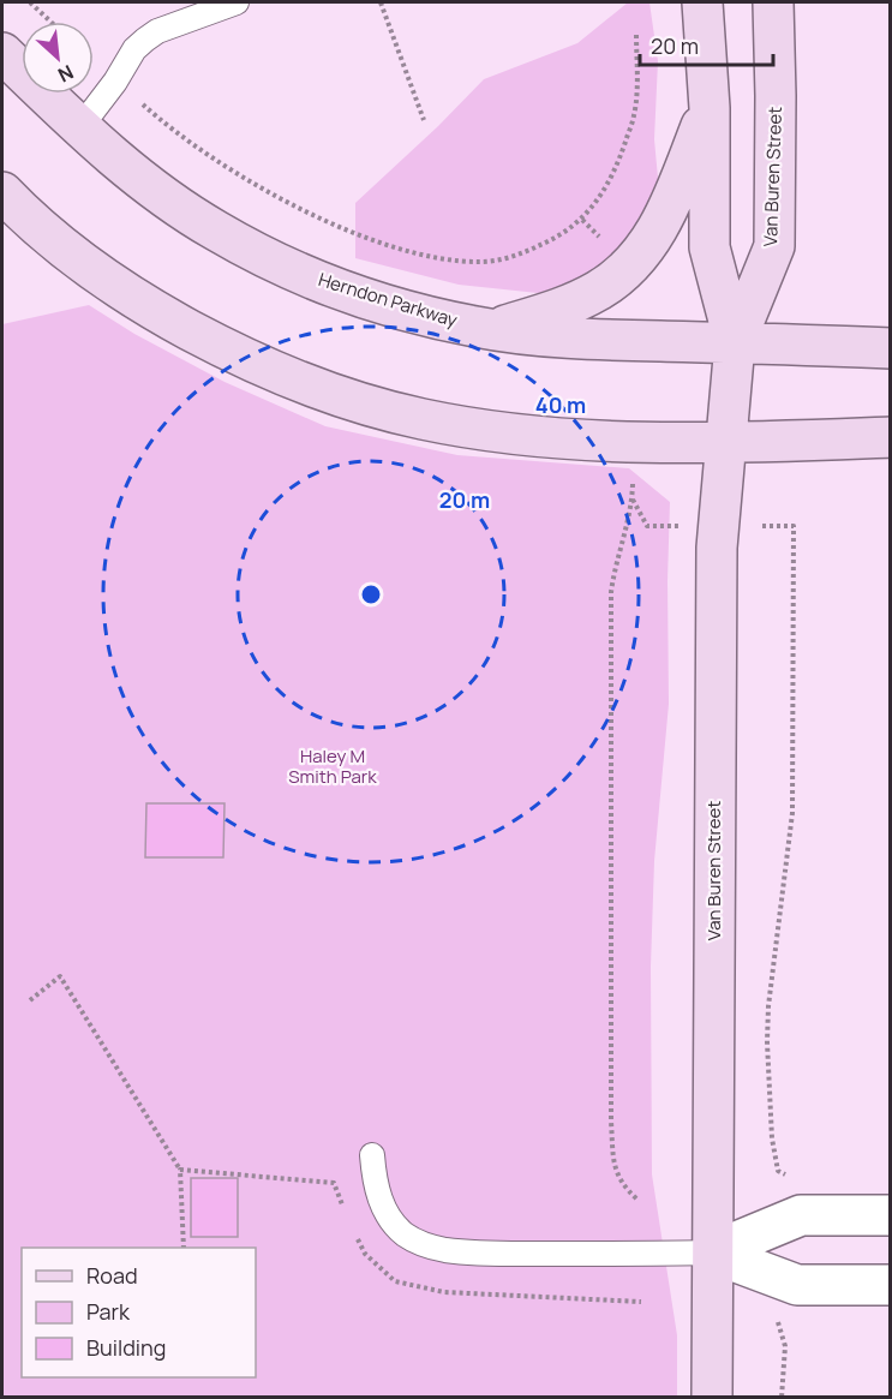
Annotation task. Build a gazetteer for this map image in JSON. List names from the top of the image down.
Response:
{
  "streets": {
    "main road": ["Van Buren Street", "Herndon Parkway"]
  },
  "crossings": [
    ["Van Buren Street", "Herndon Parkway"]
  ],
  "parks": ["Haley M Smith Park"],
  "legend": ["Road", "Park", "Building"],
  "scale_bar": "20 m",
  "north": "bottom right",
  "rings": ["40 m", "20 m"]
}
